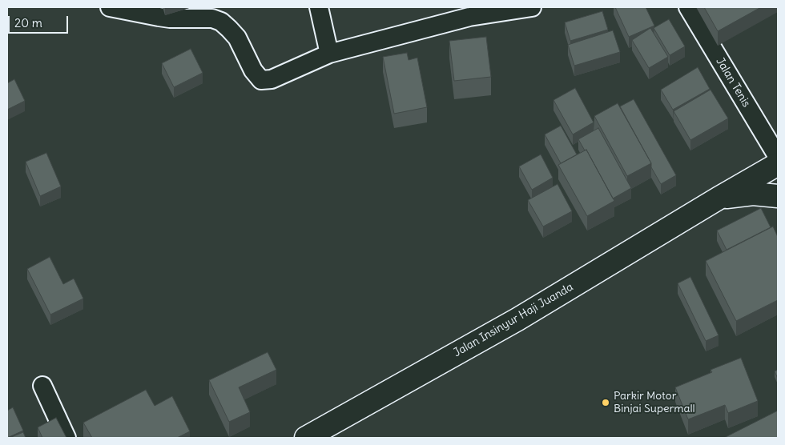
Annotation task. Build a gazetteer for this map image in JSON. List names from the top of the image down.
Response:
{
  "streets": {
    "street": ["Jalan Tenis", "Jalan Insinyur Haji Juanda"]
  },
  "places": ["Parkir Motor Binjai Supermall"],
  "scale_bar": "20 m"
}
